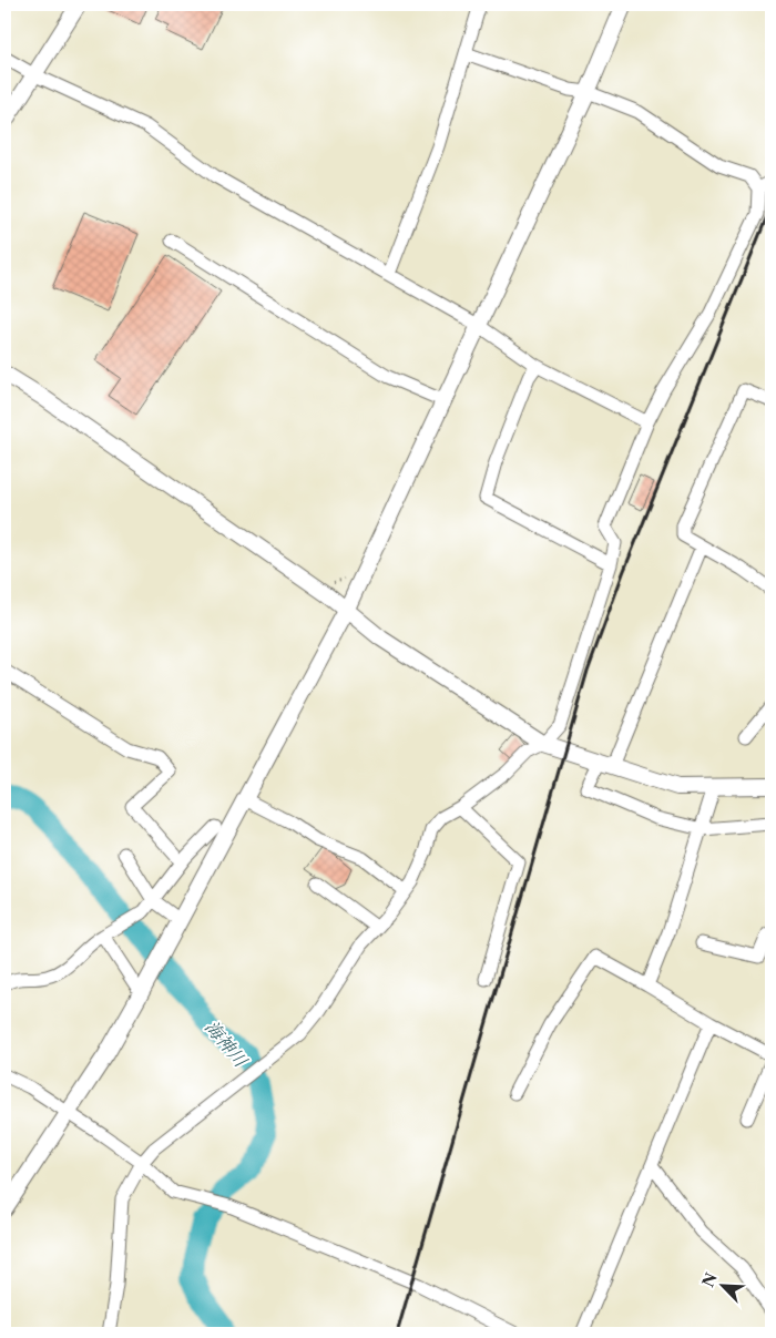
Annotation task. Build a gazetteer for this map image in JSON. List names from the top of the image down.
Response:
{
  "water": ["海神川"],
  "north": "top left"
}
